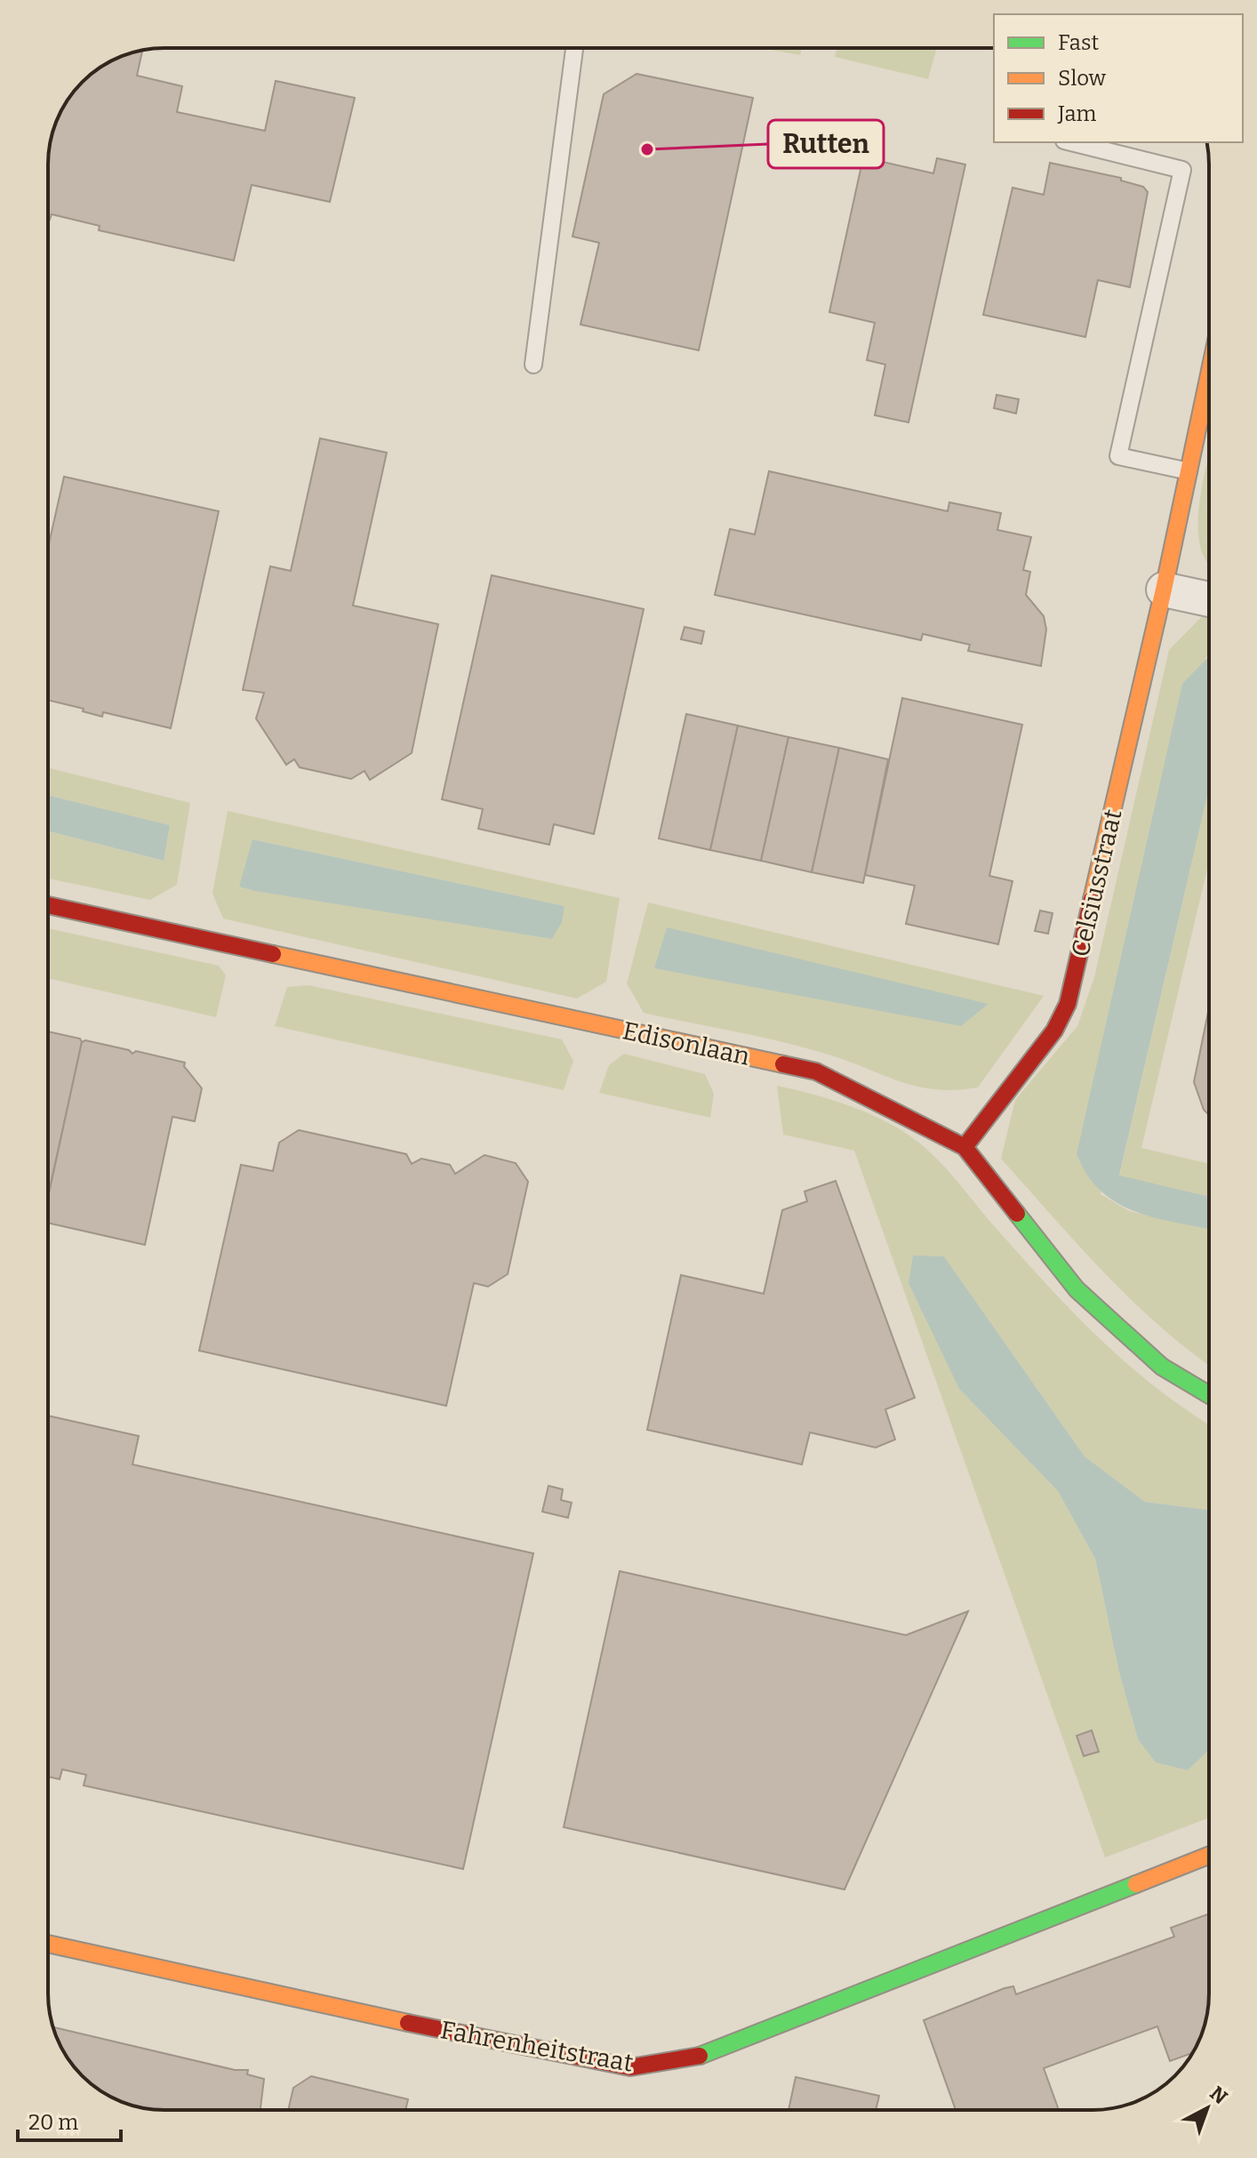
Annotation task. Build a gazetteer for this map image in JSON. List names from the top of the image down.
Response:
{
  "streets": {
    "street": ["Celsiusstraat", "Edisonlaan", "Fahrenheitstraat"]
  },
  "crossings": [
    ["Celsiusstraat", "Edisonlaan"]
  ],
  "places": ["Rutten"],
  "legend": ["Fast", "Slow", "Jam"],
  "scale_bar": "20 m",
  "north": "top right"
}
